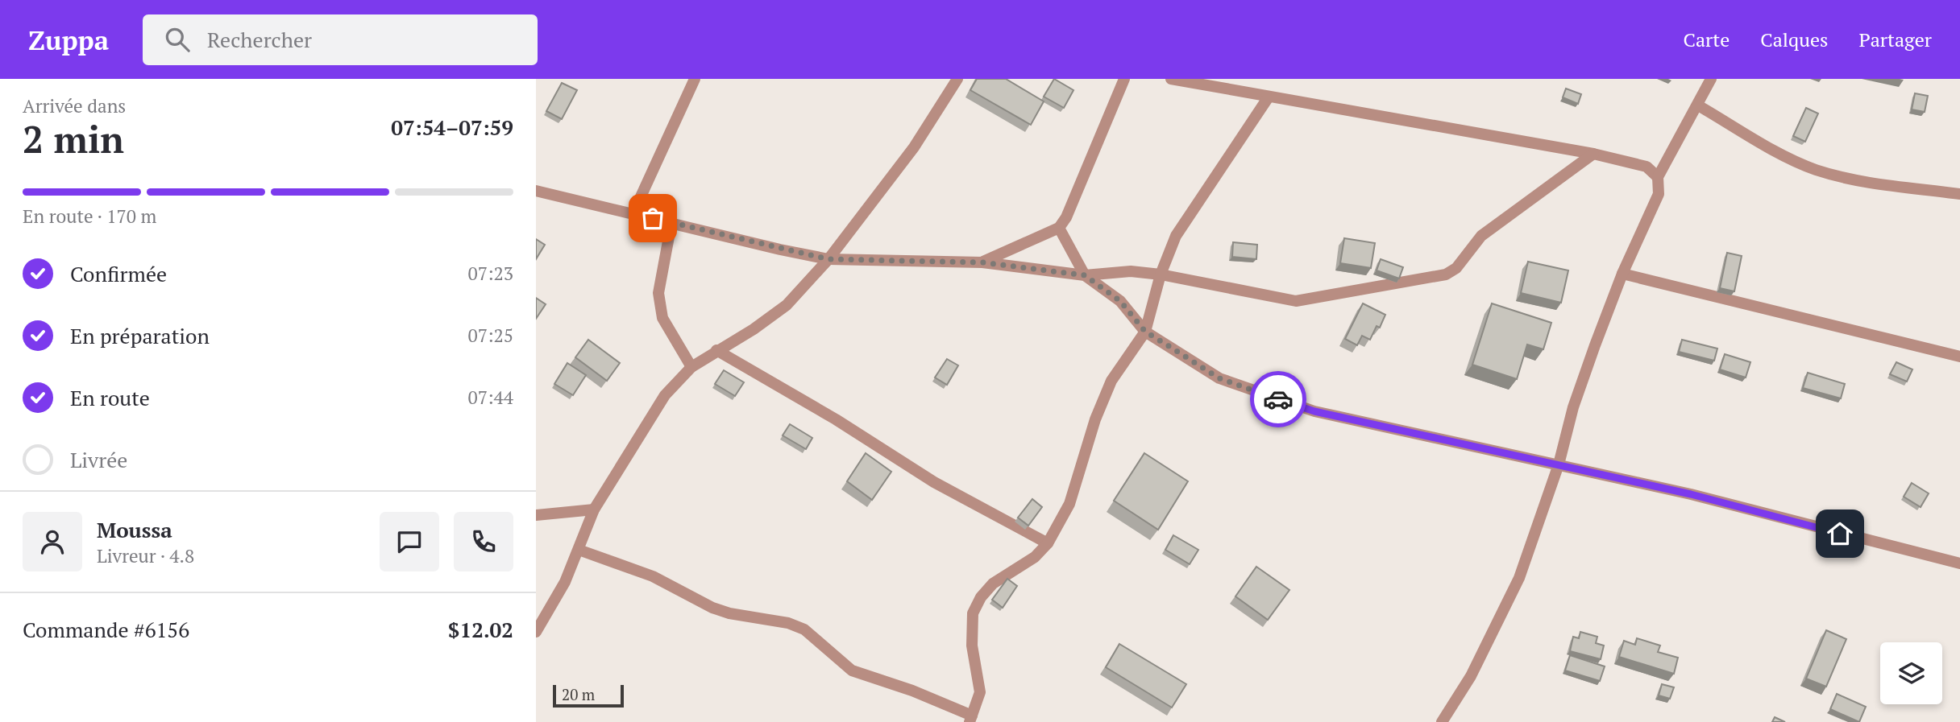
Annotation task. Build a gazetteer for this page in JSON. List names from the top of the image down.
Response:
{
  "scale_bar": "20 m",
  "page": {
    "header": "Zuppa",
    "search": "Rechercher",
    "nav": ["Carte", "Calques", "Partager"],
    "heading": ["2 min", "Arrivée dans", "07:54–07:59"],
    "panel": [
      "Moussa",
      "Livreur · 4.8",
      "Commande #6156",
      "$12.02"
    ],
    "bar": "En route · 170 m",
    "list": [
      ["Confirmée", "07:23"],
      ["En préparation", "07:25"],
      ["En route", "07:44"],
      "Livrée"
    ],
    "scale": "20 m"
  }
}
